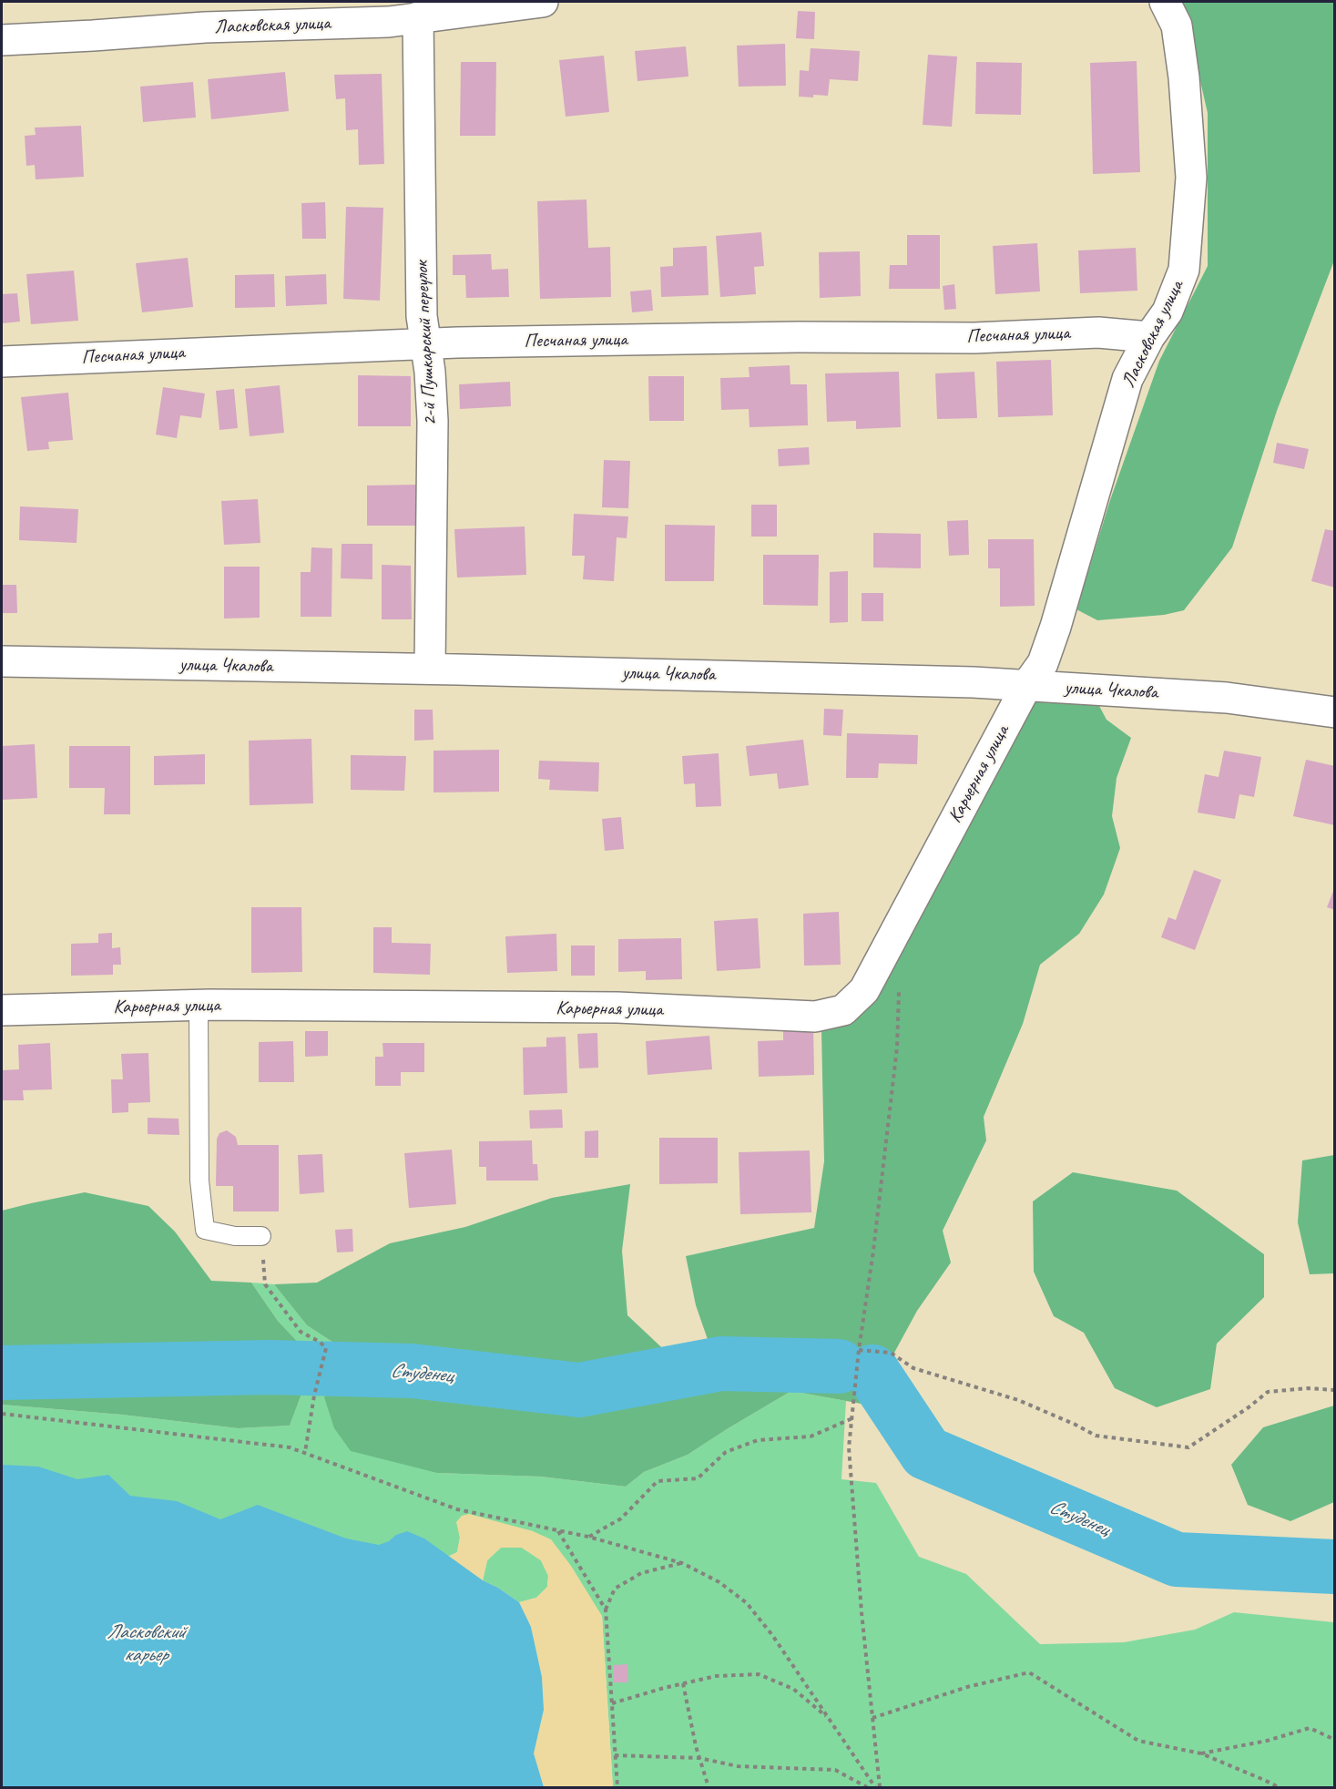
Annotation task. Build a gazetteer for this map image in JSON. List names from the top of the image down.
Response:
{
  "streets": {
    "street": [
      "Ласковская улица",
      "Песчаная улица",
      "2-й Пушкарский переулок",
      "улица Чкалова",
      "Карьерная улица"
    ]
  },
  "crossings": [
    ["Ласковская улица", "Песчаная улица"],
    ["Ласковская улица", "2-й Пушкарский переулок"],
    ["Ласковская улица", "улица Чкалова"],
    ["Ласковская улица", "Карьерная улица"],
    ["Песчаная улица", "2-й Пушкарский переулок"],
    ["2-й Пушкарский переулок", "улица Чкалова"],
    ["улица Чкалова", "Карьерная улица"]
  ],
  "water": ["Студенец", "Ласковский карьер"]
}
